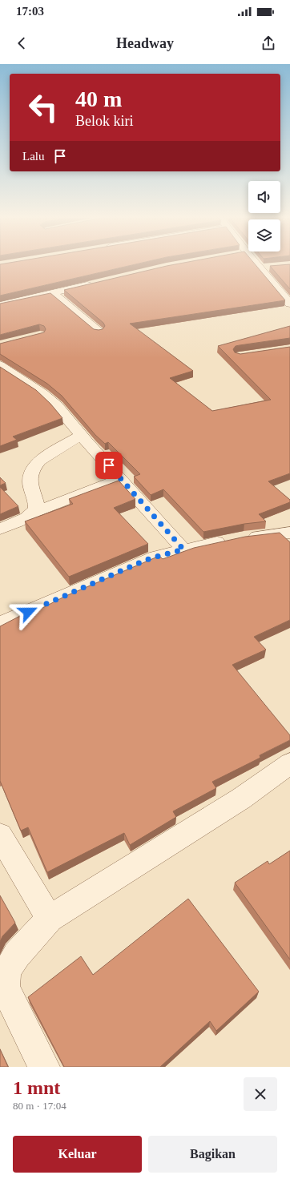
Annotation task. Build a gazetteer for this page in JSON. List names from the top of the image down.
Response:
{
  "page": {
    "status": "17:03",
    "header": "Headway",
    "turn": ["40 m", "Belok kiri"],
    "then": "Lalu",
    "heading": ["1 mnt", "80 m · 17:04"],
    "buttons": ["Keluar", "Bagikan"]
  }
}
